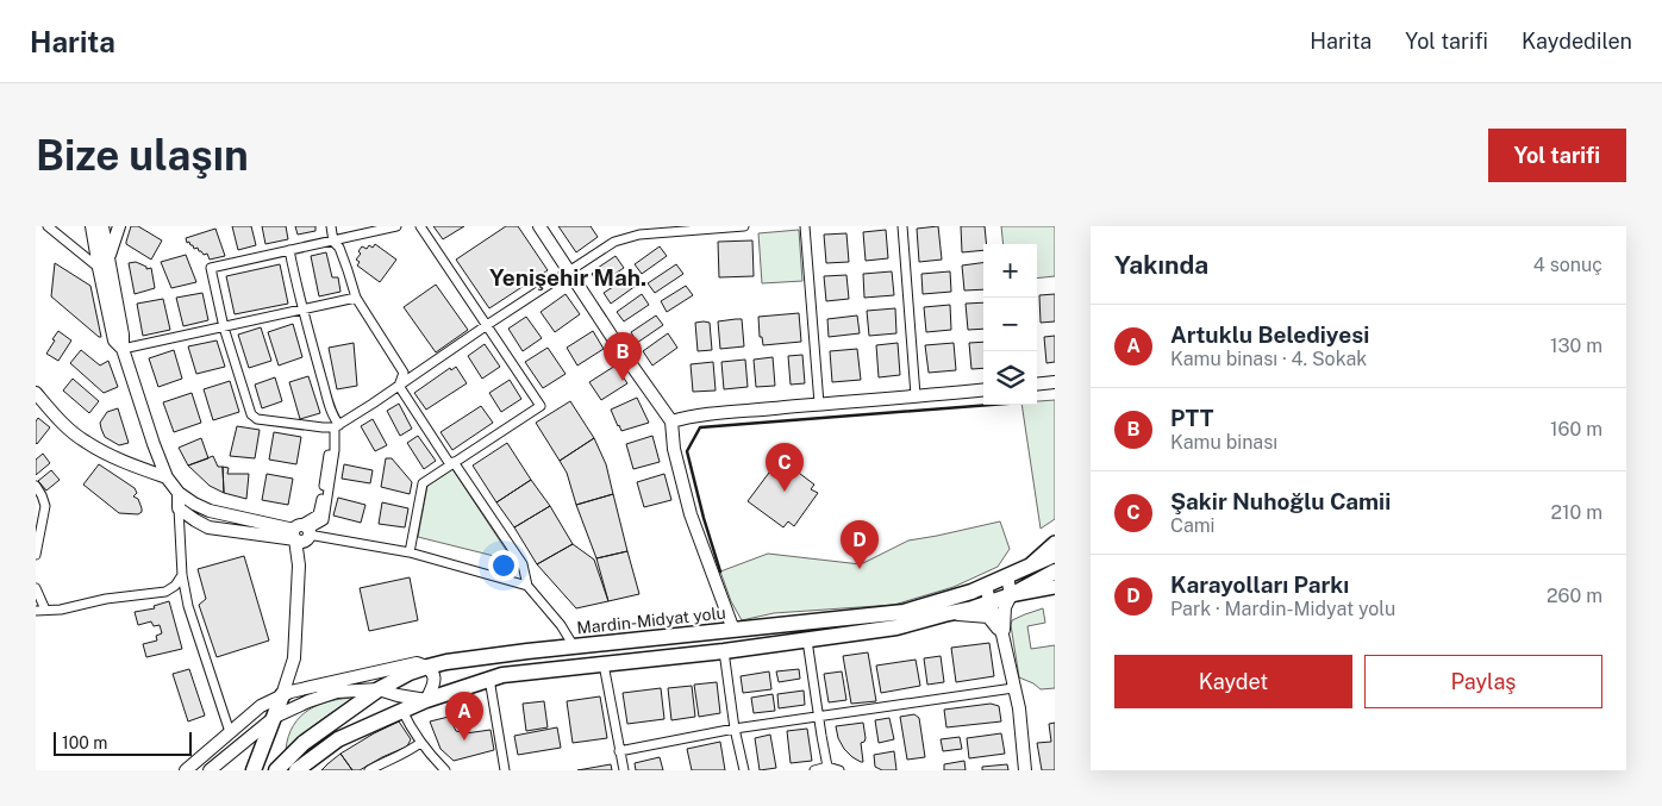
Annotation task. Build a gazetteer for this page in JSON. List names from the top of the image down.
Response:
{
  "streets": {
    "highway": ["Mardin-Midyat yolu"]
  },
  "districts": ["Yenişehir Mah."],
  "scale_bar": "100 m",
  "page": {
    "header": "Harita",
    "nav": ["Harita", "Yol tarifi", "Kaydedilen"],
    "buttons": [
      "Yol tarifi",
      ["Kaydet", "Paylaş"]
    ],
    "title": "Bize ulaşın",
    "heading": ["Yakında", "4 sonuç"],
    "map_buttons": ["+", "−"],
    "list": [
      {
        "mark": "A",
        "name": "Artuklu Belediyesi",
        "note": "Kamu binası · 4. Sokak",
        "value": "130 m"
      },
      {
        "mark": "B",
        "name": "PTT",
        "note": "Kamu binası",
        "value": "160 m"
      },
      {
        "mark": "C",
        "name": "Şakir Nuhoğlu Camii",
        "note": "Cami",
        "value": "210 m"
      },
      {
        "mark": "D",
        "name": "Karayolları Parkı",
        "note": "Park · Mardin-Midyat yolu",
        "value": "260 m"
      }
    ],
    "pins": [
      "B",
      "C",
      "D",
      "A"
    ],
    "scale": "100 m"
  }
}
